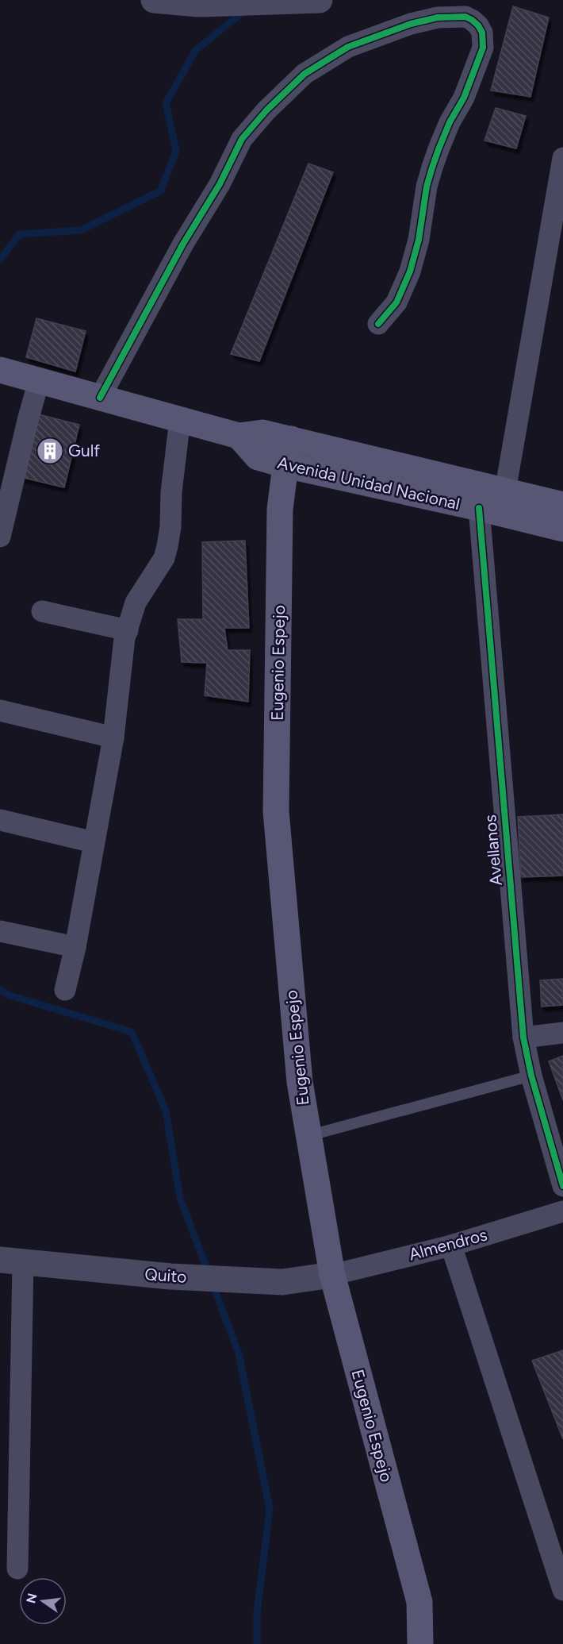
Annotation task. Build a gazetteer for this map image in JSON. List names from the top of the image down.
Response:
{
  "streets": {
    "main road": ["Avenida Unidad Nacional", "Eugenio Espejo"],
    "street": ["Avellanos", "Almendros", "Quito"]
  },
  "crossings": [
    ["Avenida Unidad Nacional", "Eugenio Espejo"],
    ["Avenida Unidad Nacional", "Avellanos"],
    ["Eugenio Espejo", "Almendros"],
    ["Eugenio Espejo", "Quito"],
    ["Almendros", "Quito"]
  ],
  "places": {
    "building": ["Gulf"]
  },
  "north": "left"
}
